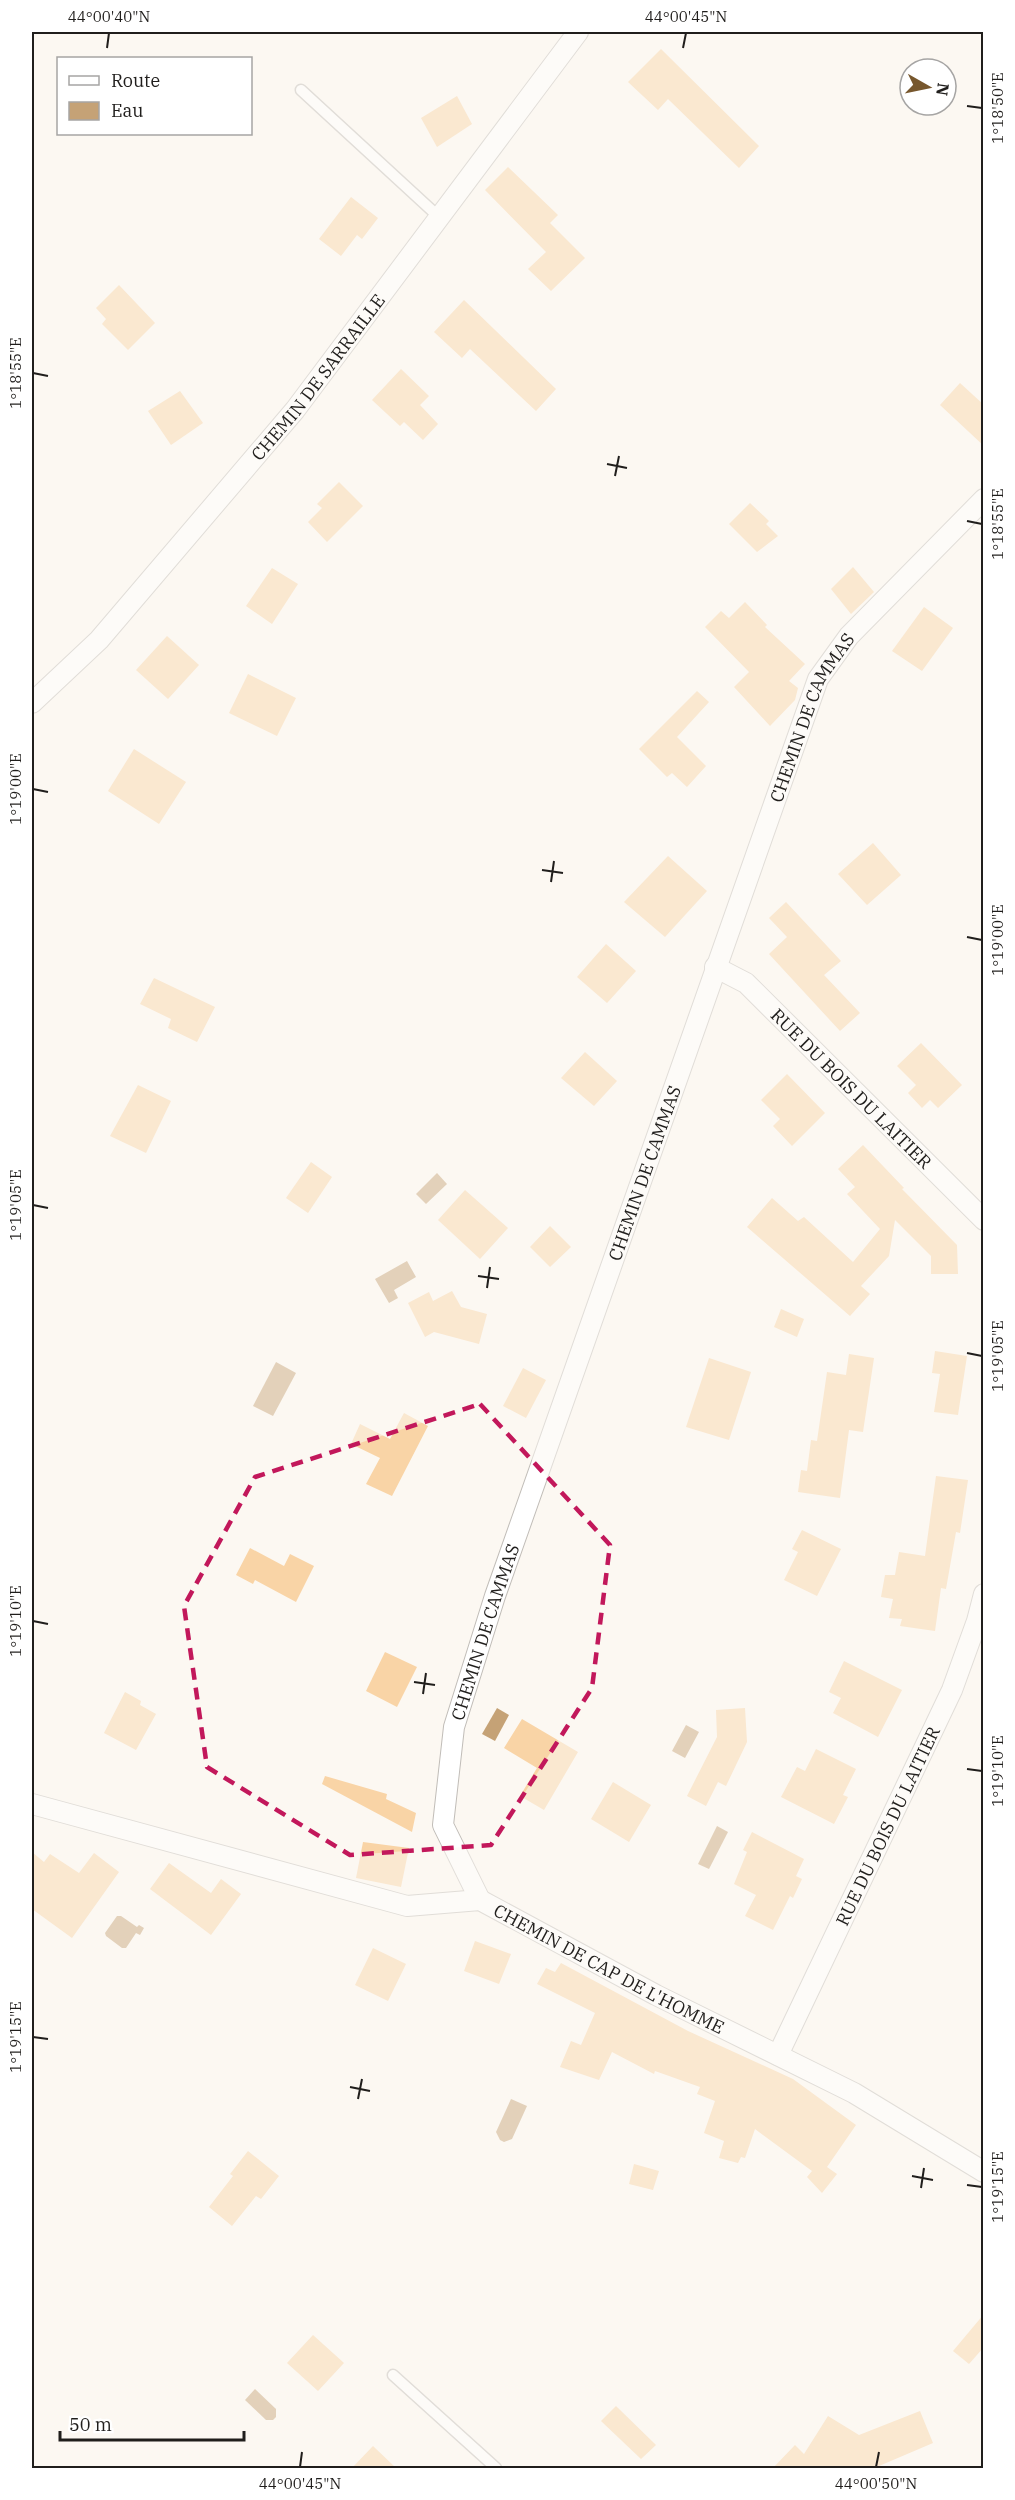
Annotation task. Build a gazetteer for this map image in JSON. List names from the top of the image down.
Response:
{
  "streets": {
    "street": [
      "CHEMIN DE SARRAILLE",
      "CHEMIN DE CAMMAS",
      "RUE DU BOIS DU LAITIER",
      "CHEMIN DE CAP DE L'HOMME"
    ]
  },
  "crossings": [
    ["CHEMIN DE CAMMAS", "RUE DU BOIS DU LAITIER"],
    ["CHEMIN DE CAMMAS", "CHEMIN DE CAP DE L'HOMME"],
    ["RUE DU BOIS DU LAITIER", "CHEMIN DE CAP DE L'HOMME"]
  ],
  "legend": ["Route", "Eau"],
  "scale_bar": "50 m",
  "north": "right",
  "coordinates": [
    "44°00'40\"N",
    "44°00'45\"N",
    "1°18'50\"E",
    "1°18'55\"E",
    "1°19'00\"E",
    "1°19'05\"E",
    "1°19'10\"E",
    "1°19'15\"E",
    "44°00'50\"N"
  ]
}
